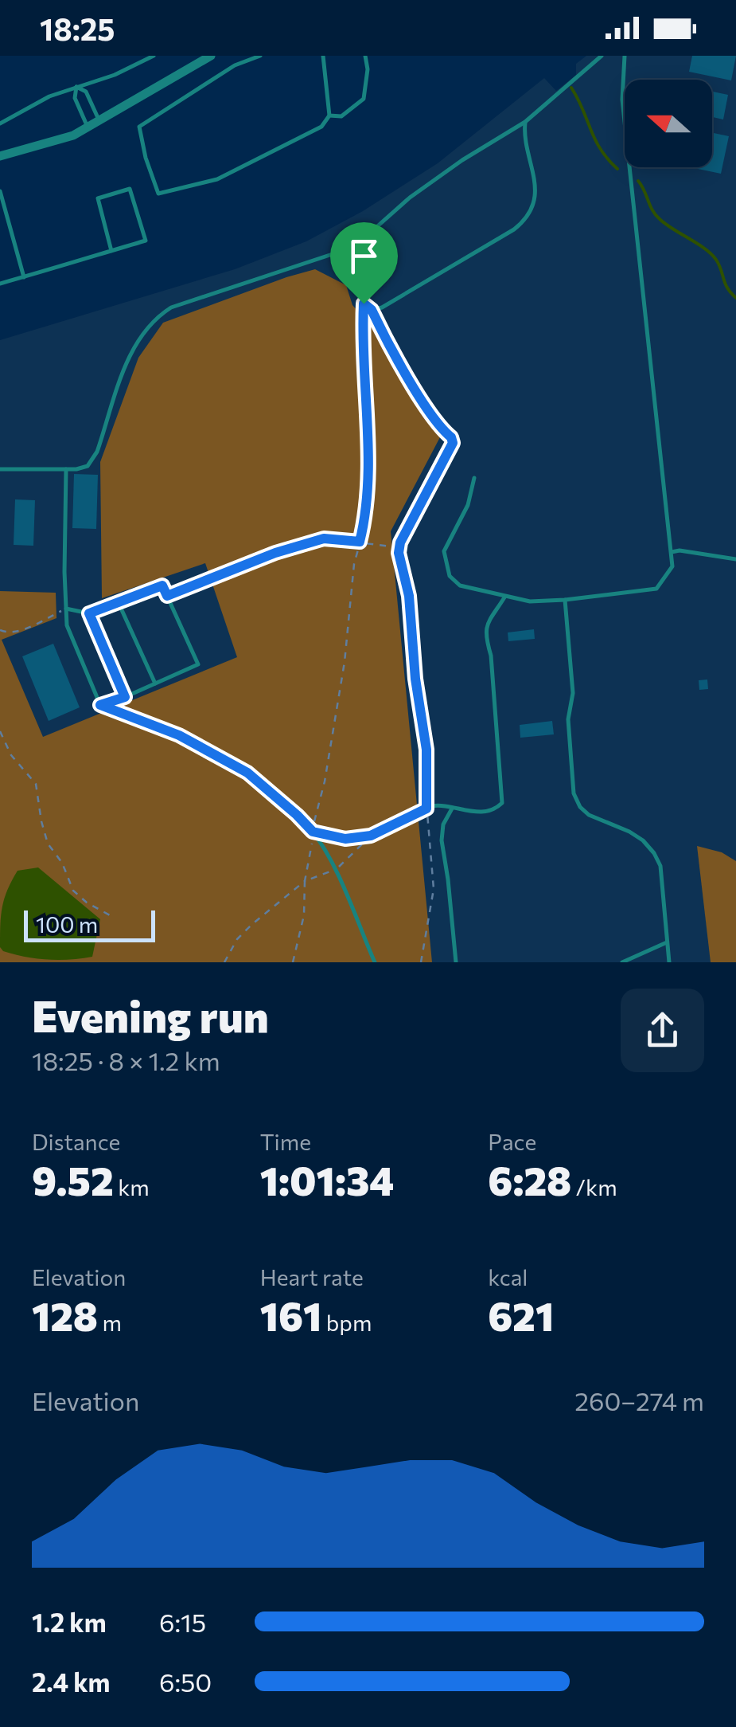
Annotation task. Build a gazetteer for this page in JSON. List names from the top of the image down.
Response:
{
  "scale_bar": "100 m",
  "north": "left",
  "page": {
    "status": "18:25",
    "scale": "100 m",
    "heading": ["Evening run", "18:25 · 8 × 1.2 km"],
    "stats": [
      ["Distance", "9.52 km"],
      ["Time", "1:01:34"],
      ["Pace", "6:28 /km"],
      ["Elevation", "128 m"],
      ["Heart rate", "161 bpm"],
      ["kcal", "621"]
    ],
    "chart": ["Elevation", "260–274 m"],
    "list": [
      {
        "name": "1.2 km",
        "note": "6:15"
      },
      {
        "name": "2.4 km",
        "note": "6:50"
      }
    ]
  }
}
